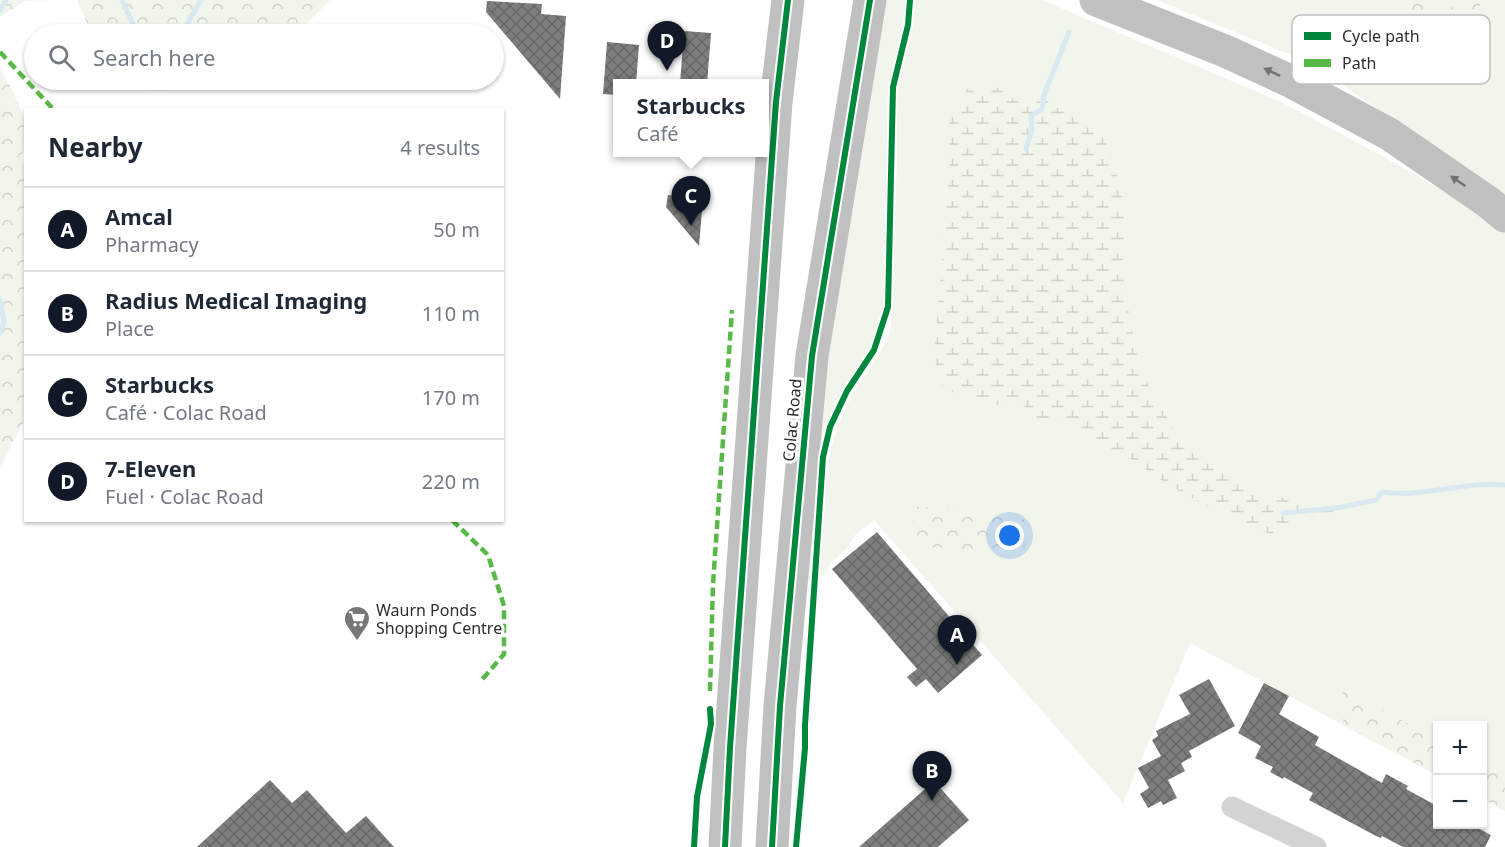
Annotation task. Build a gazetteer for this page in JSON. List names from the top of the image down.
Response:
{
  "streets": {
    "highway": ["Colac Road"]
  },
  "places": {
    "supermarket": ["Waurn Ponds Shopping Centre"]
  },
  "legend": ["Cycle path", "Path"],
  "page": {
    "pins": [
      "D",
      "C",
      "A",
      "B"
    ],
    "search": "Search here",
    "popup": ["Starbucks", "Café"],
    "heading": ["Nearby", "4 results"],
    "list": [
      {
        "mark": "A",
        "name": "Amcal",
        "note": "Pharmacy",
        "value": "50 m"
      },
      {
        "mark": "B",
        "name": "Radius Medical Imaging",
        "note": "Place",
        "value": "110 m"
      },
      {
        "mark": "C",
        "name": "Starbucks",
        "note": "Café · Colac Road",
        "value": "170 m"
      },
      {
        "mark": "D",
        "name": "7-Eleven",
        "note": "Fuel · Colac Road",
        "value": "220 m"
      }
    ],
    "map_buttons": ["+", "−"]
  }
}
